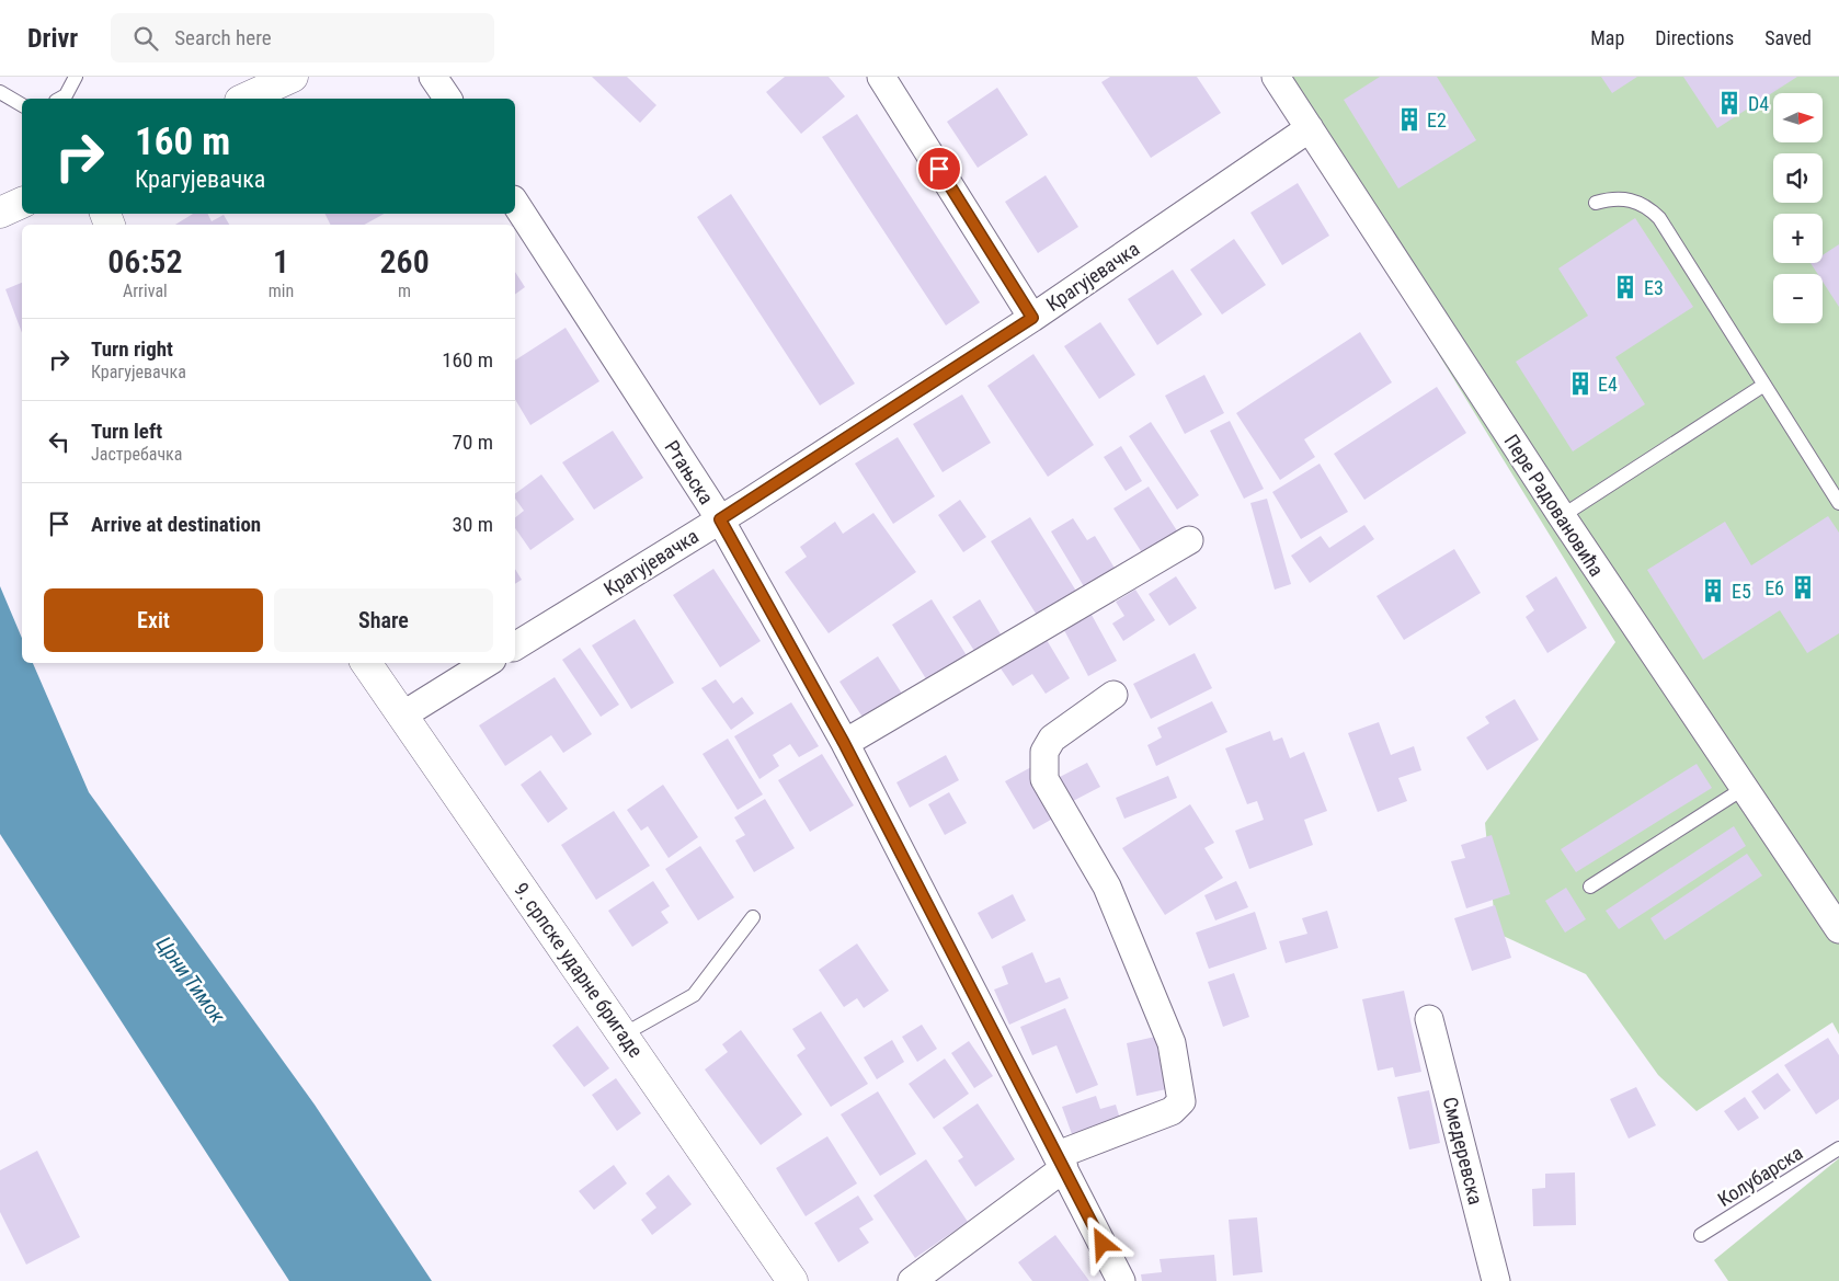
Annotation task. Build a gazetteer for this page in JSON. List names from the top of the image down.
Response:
{
  "streets": {
    "street": [
      "Крагујевачка",
      "Ртањска",
      "Пере Радовановића",
      "9. српске ударне бригаде",
      "Смедеревска"
    ],
    "lane": ["Колубарска"]
  },
  "crossings": [
    ["Крагујевачка", "Ртањска"],
    ["Крагујевачка", "Пере Радовановића"]
  ],
  "water": ["Црни Тимок"],
  "places": {
    "building": [
      "D4",
      "E2",
      "E3",
      "E4",
      "E6",
      "E5"
    ]
  },
  "north": "right",
  "page": {
    "header": "Drivr",
    "search": "Search here",
    "nav": ["Map", "Directions", "Saved"],
    "map_buttons": ["+", "−"],
    "turn": ["160 m", "Крагујевачка"],
    "eta": [
      "06:52",
      "Arrival",
      "1",
      "min",
      "260",
      "m"
    ],
    "list": [
      {
        "name": "Turn right",
        "note": "Крагујевачка",
        "value": "160 m"
      },
      {
        "name": "Turn left",
        "note": "Јастребачка",
        "value": "70 m"
      },
      {
        "name": "Arrive at destination",
        "value": "30 m"
      }
    ],
    "buttons": ["Exit", "Share"]
  }
}
